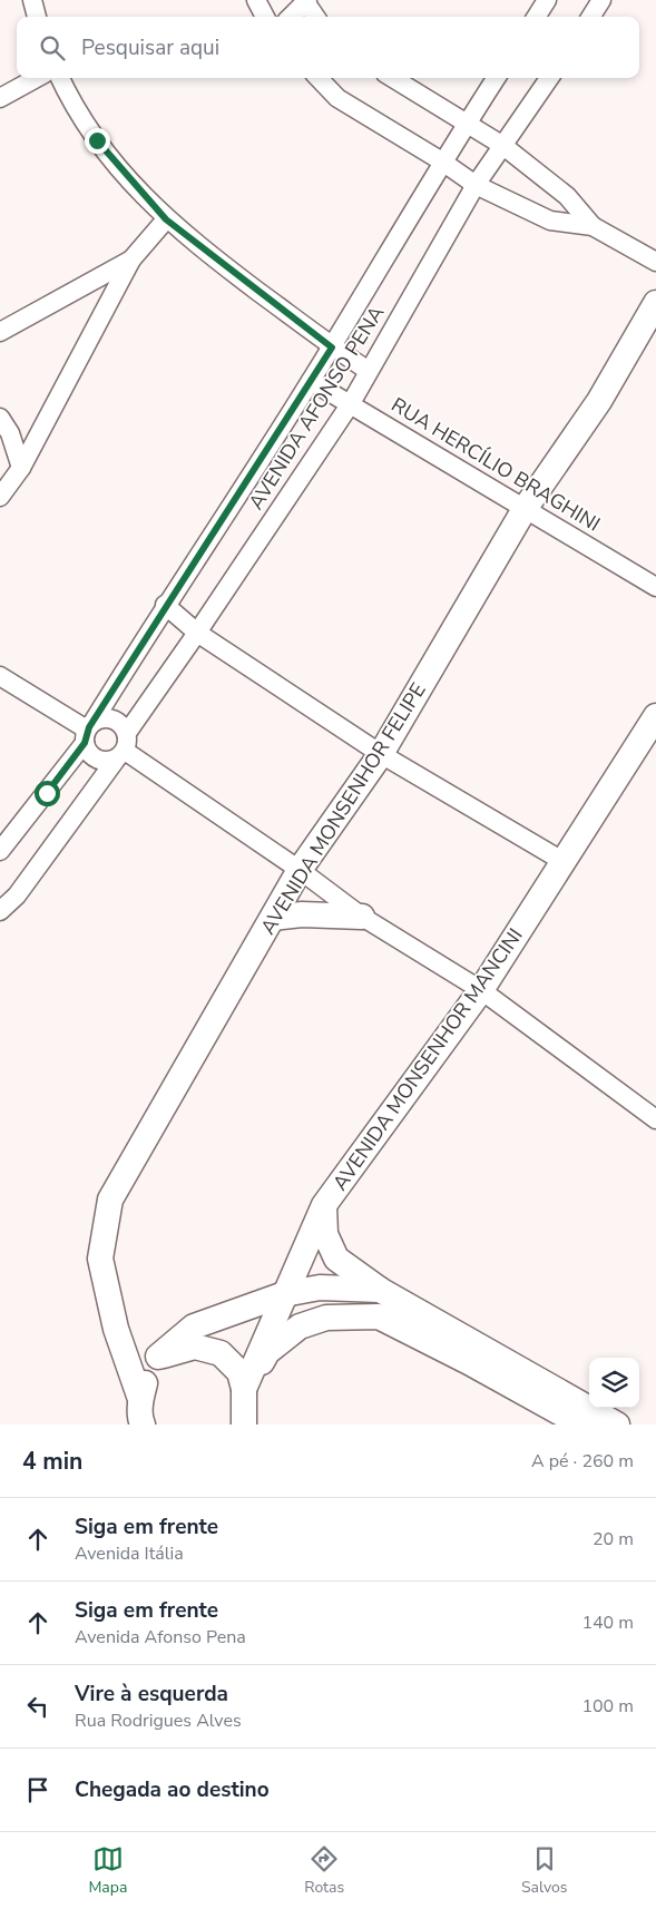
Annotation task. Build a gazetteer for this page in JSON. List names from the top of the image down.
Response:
{
  "streets": {
    "street": [
      "AVENIDA AFONSO PENA",
      "RUA HERCÍLIO BRAGHINI",
      "AVENIDA MONSENHOR FELIPE",
      "AVENIDA MONSENHOR MANCINI"
    ]
  },
  "crossings": [
    ["AVENIDA AFONSO PENA", "RUA HERCÍLIO BRAGHINI"],
    ["RUA HERCÍLIO BRAGHINI", "AVENIDA MONSENHOR FELIPE"]
  ],
  "page": {
    "search": "Pesquisar aqui",
    "heading": ["4 min", "A pé · 260 m"],
    "list": [
      ["Siga em frente", "Avenida Itália", "20 m"],
      ["Siga em frente", "Avenida Afonso Pena", "140 m"],
      ["Vire à esquerda", "Rua Rodrigues Alves", "100 m"],
      "Chegada ao destino"
    ],
    "nav": ["Mapa", "Rotas", "Salvos"]
  }
}
